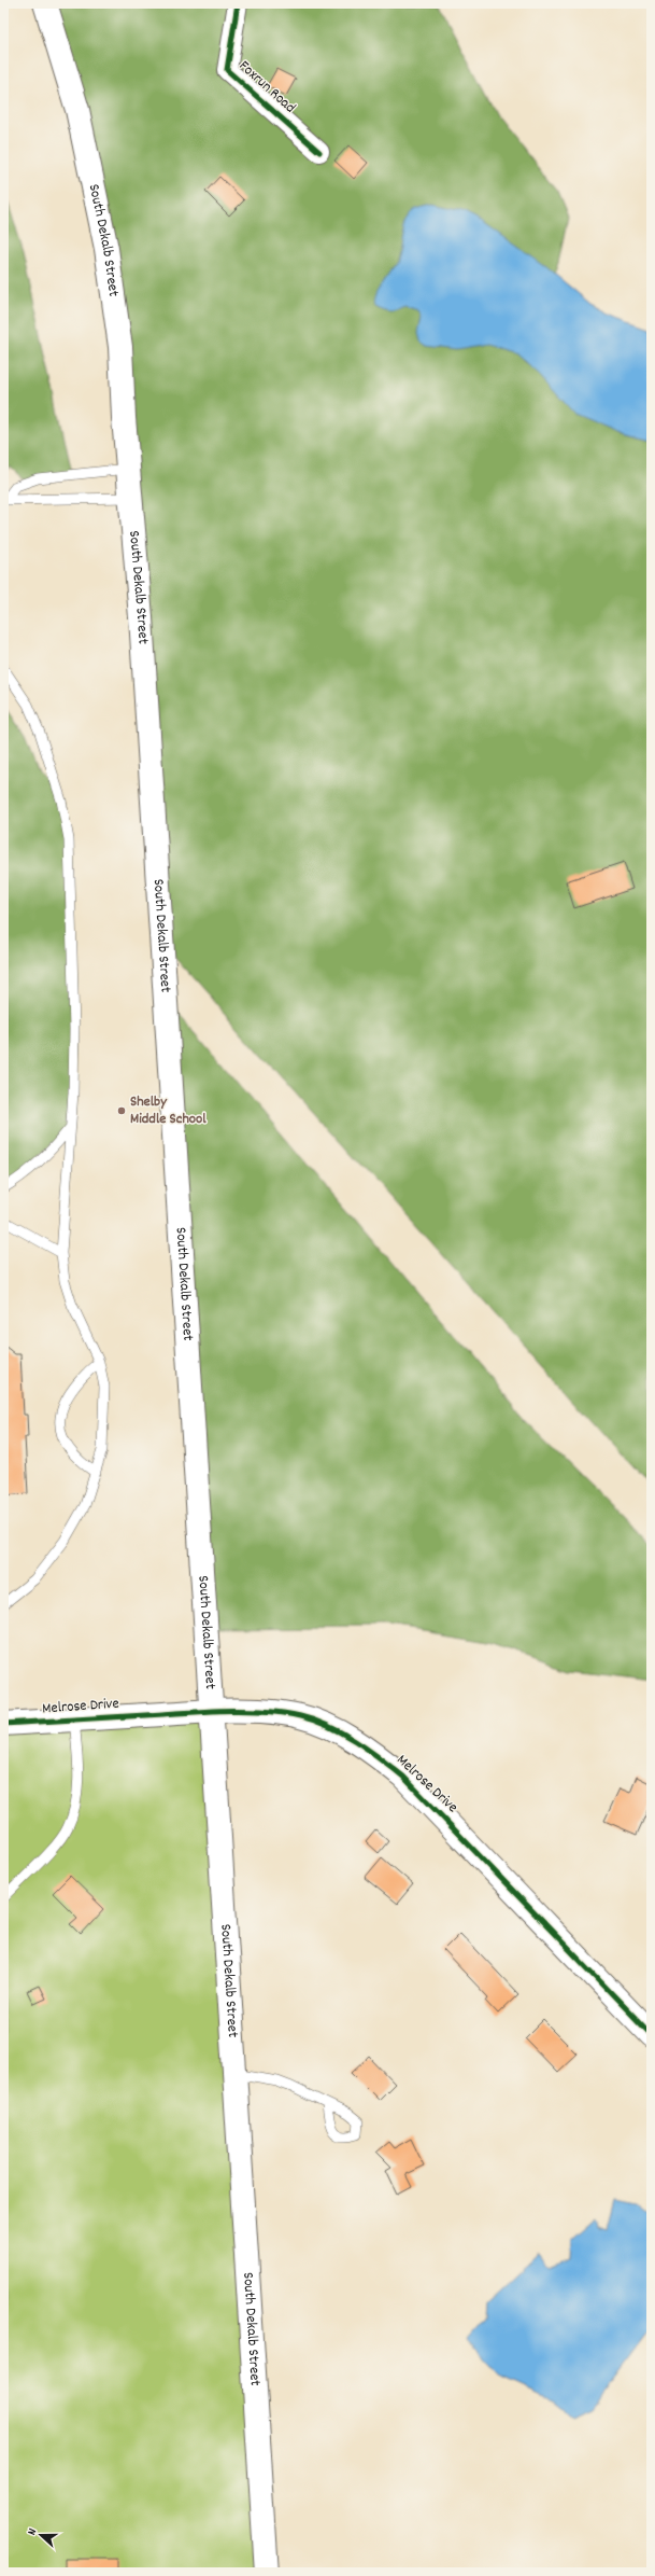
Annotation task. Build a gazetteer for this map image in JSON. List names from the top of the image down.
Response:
{
  "streets": {
    "main road": ["South Dekalb Street", "Melrose Drive"],
    "street": ["Foxrun Road"]
  },
  "crossings": [
    ["South Dekalb Street", "Melrose Drive"]
  ],
  "places": ["Shelby Middle School"],
  "north": "left"
}
